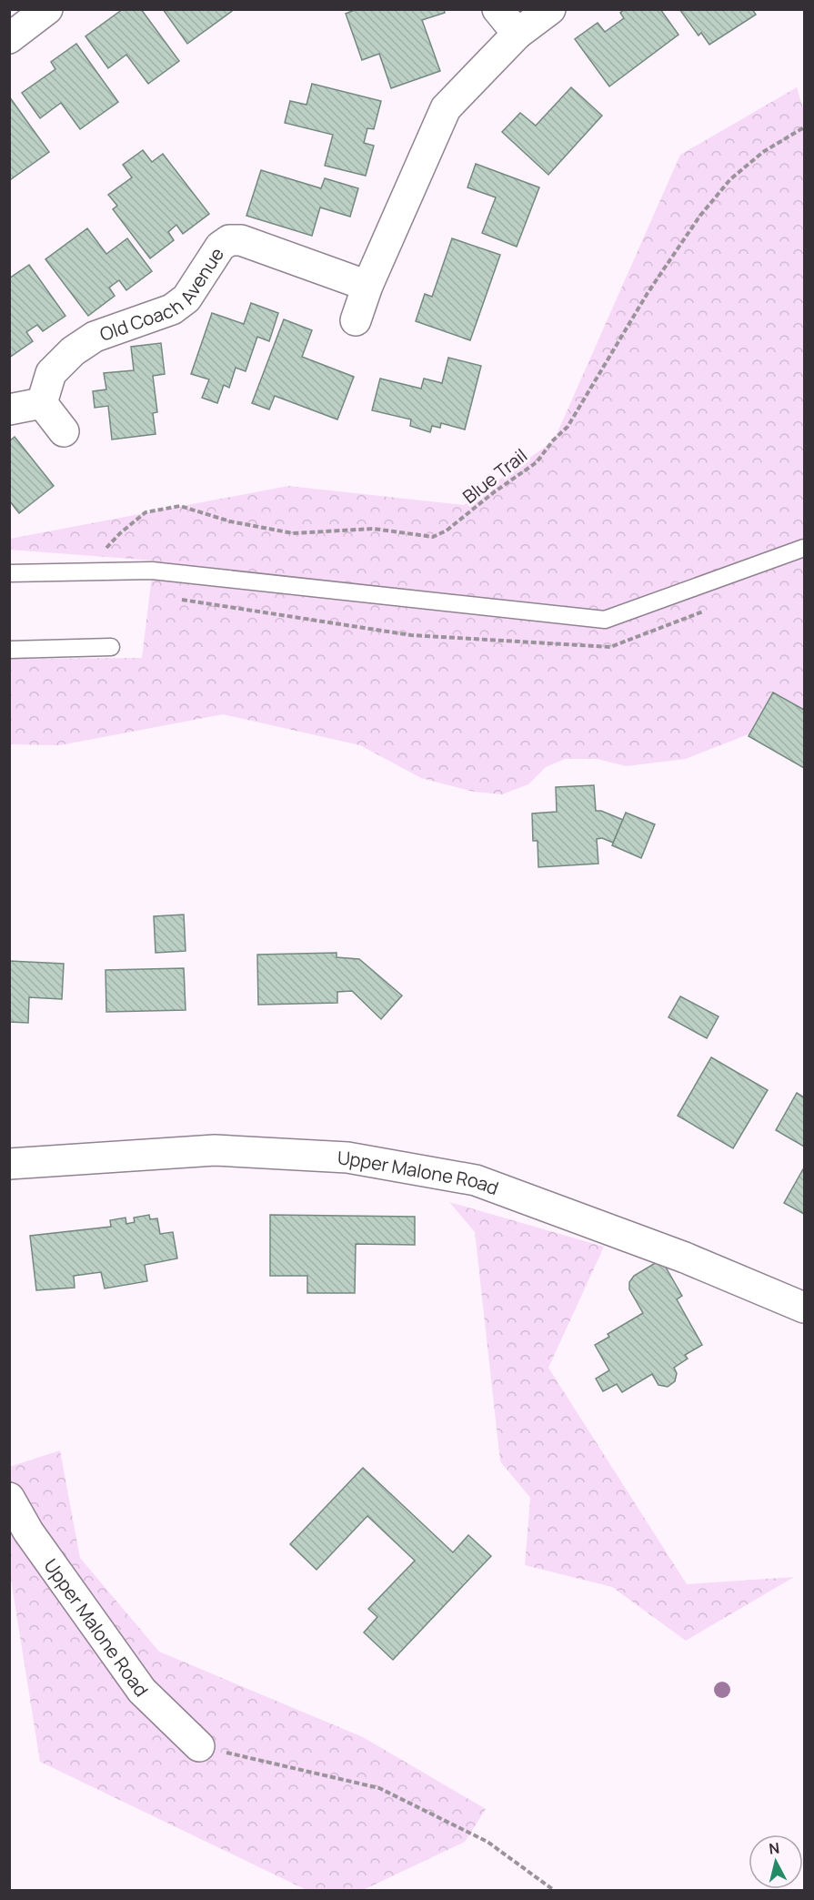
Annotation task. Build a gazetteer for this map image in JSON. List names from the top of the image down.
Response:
{
  "streets": {
    "street": ["Old Coach Avenue", "Upper Malone Road"],
    "path": ["Blue Trail"]
  },
  "north": "top"
}
